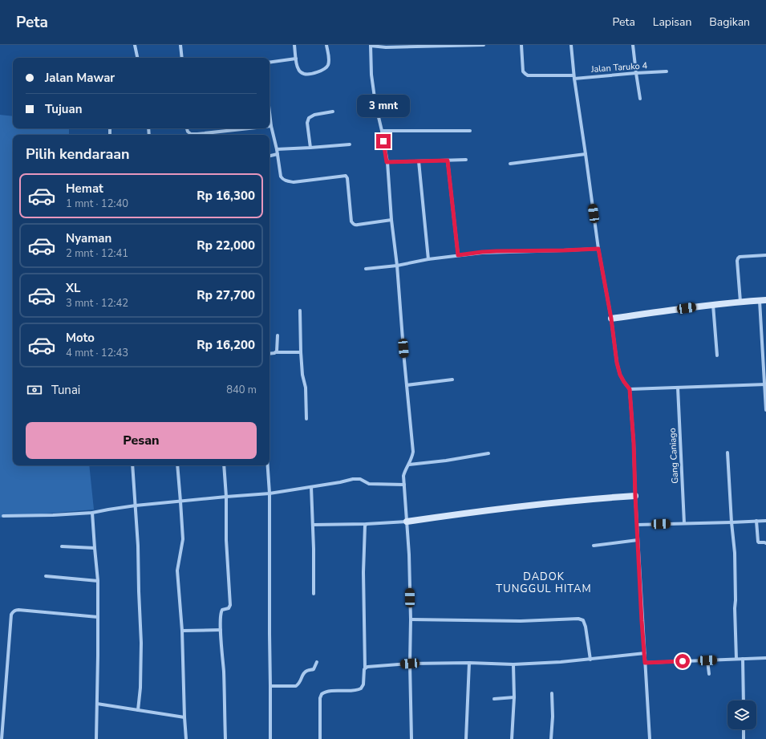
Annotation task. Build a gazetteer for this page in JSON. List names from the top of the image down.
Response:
{
  "streets": {
    "street": ["Jalan Taruko 4", "Gang Caniago"]
  },
  "districts": ["DADOK TUNGGUL HITAM"],
  "page": {
    "header": "Peta",
    "nav": ["Peta", "Lapisan", "Bagikan"],
    "banner": ["Jalan Mawar", "Tujuan"],
    "bubble": "3 mnt",
    "heading": "Pilih kendaraan",
    "list": [
      {
        "name": "Hemat",
        "note": "1 mnt · 12:40",
        "value": "Rp 16,300"
      },
      {
        "name": "Nyaman",
        "note": "2 mnt · 12:41",
        "value": "Rp 22,000"
      },
      {
        "name": "XL",
        "note": "3 mnt · 12:42",
        "value": "Rp 27,700"
      },
      {
        "name": "Moto",
        "note": "4 mnt · 12:43",
        "value": "Rp 16,200"
      }
    ],
    "pay": ["Tunai", "840 m"],
    "buttons": "Pesan"
  }
}
